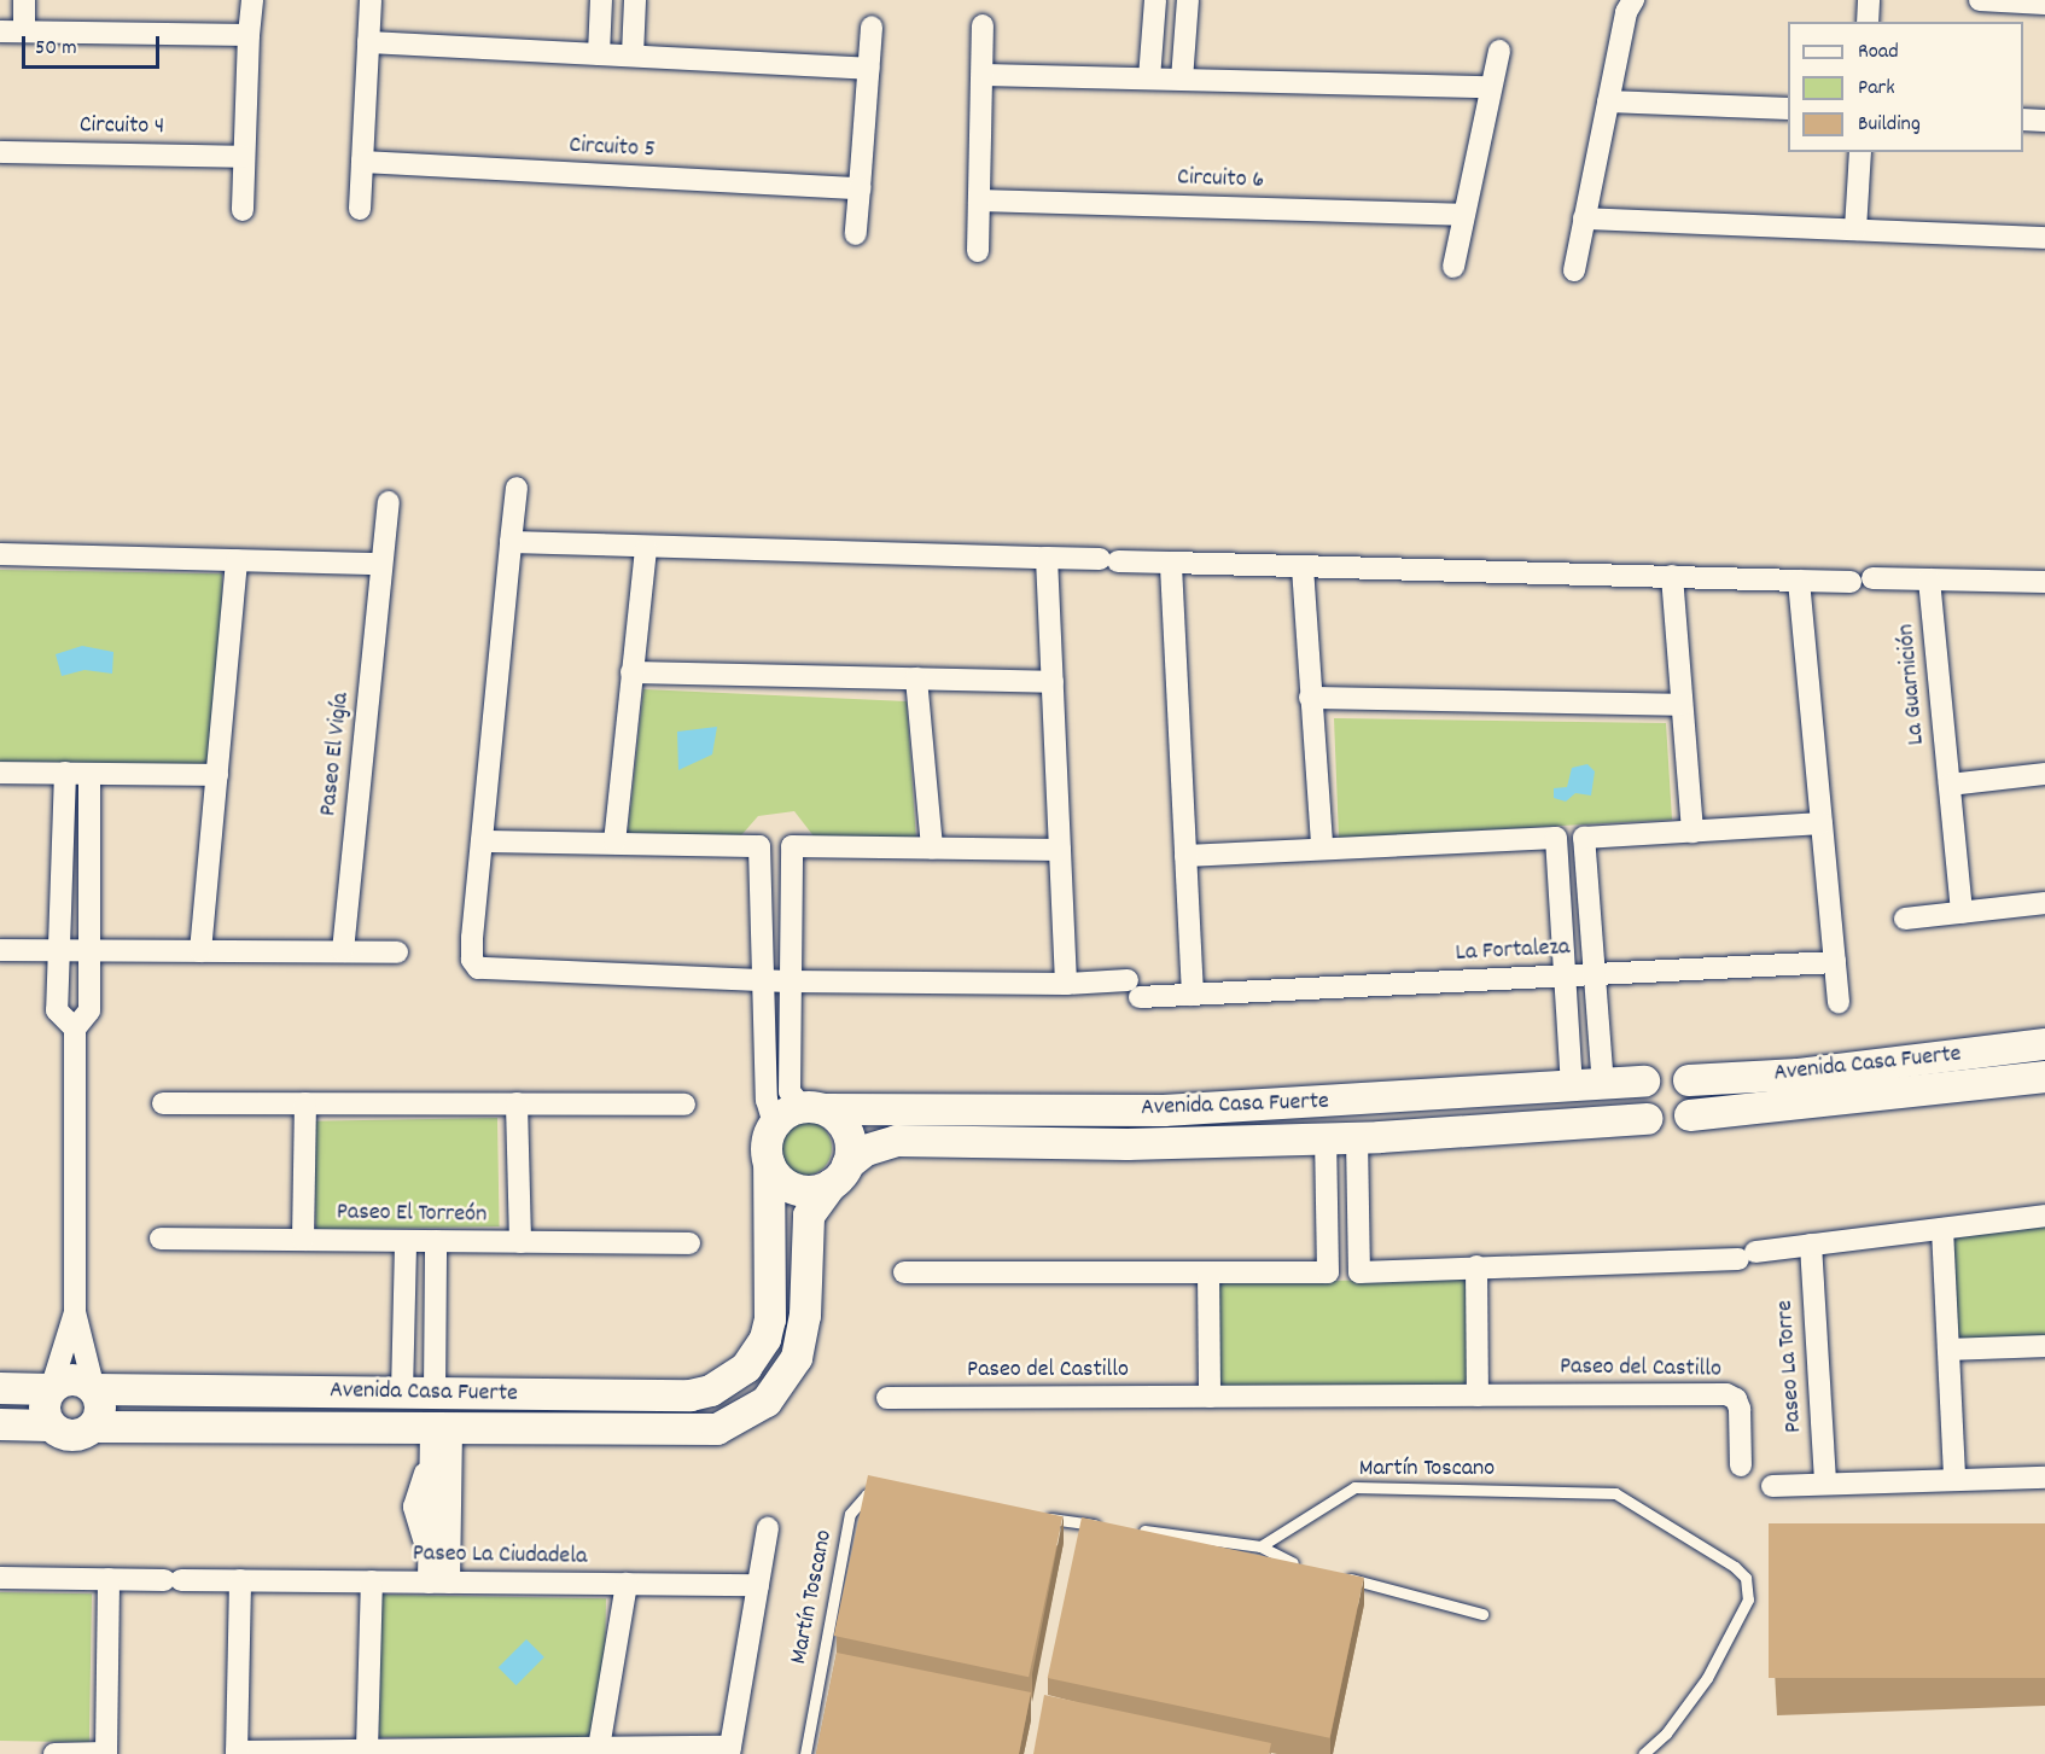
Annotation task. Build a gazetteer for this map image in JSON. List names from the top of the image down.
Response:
{
  "streets": {
    "street": [
      "Circuito 4",
      "Circuito 5",
      "Circuito 6",
      "La Guarnición",
      "Paseo El Vigía",
      "La Fortaleza",
      "Avenida Casa Fuerte",
      "Paseo El Torreón",
      "Paseo La Torre",
      "Paseo del Castillo",
      "Paseo La Ciudadela"
    ],
    "lane": ["Martín Toscano"]
  },
  "legend": ["Road", "Park", "Building"],
  "scale_bar": "50 m"
}
